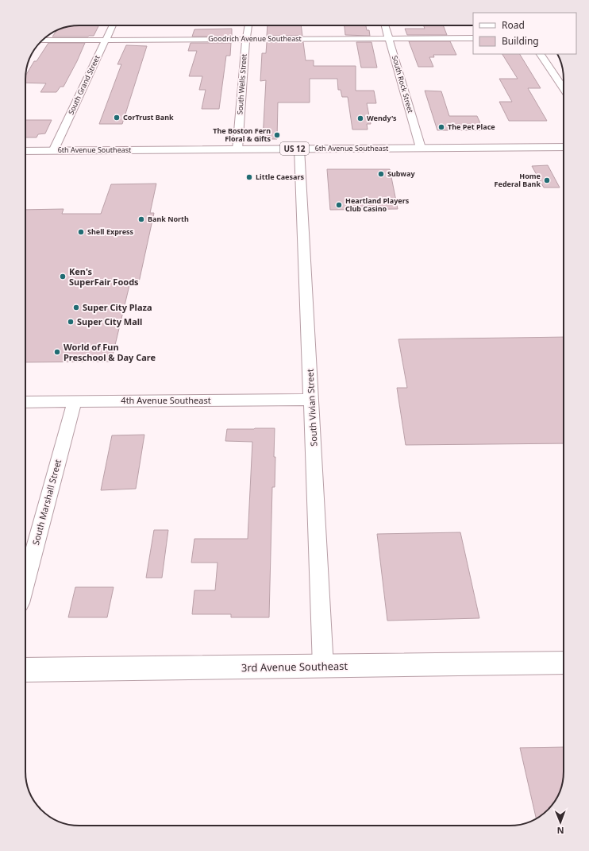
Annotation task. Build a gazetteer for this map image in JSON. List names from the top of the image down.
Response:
{
  "streets": {
    "main road": ["US 12", "6th Avenue Southeast", "3rd Avenue Southeast"],
    "street": [
      "Goodrich Avenue Southeast",
      "South Wells Street",
      "South Rock Street",
      "South Grand Street",
      "4th Avenue Southeast",
      "South Vivian Street",
      "South Marshall Street"
    ]
  },
  "crossings": [
    ["Goodrich Avenue Southeast", "South Wells Street"],
    ["Goodrich Avenue Southeast", "South Rock Street"],
    ["Goodrich Avenue Southeast", "South Grand Street"],
    ["South Wells Street", "6th Avenue Southeast"],
    ["South Rock Street", "6th Avenue Southeast"],
    ["South Grand Street", "6th Avenue Southeast"],
    ["6th Avenue Southeast", "South Vivian Street"],
    ["4th Avenue Southeast", "South Vivian Street"],
    ["4th Avenue Southeast", "South Marshall Street"],
    ["South Vivian Street", "3rd Avenue Southeast"]
  ],
  "places": [
    "CorTrust Bank",
    "Wendy's",
    "The Pet Place",
    "The Boston Fern Floral & Gifts",
    "Subway",
    "Little Caesars",
    "Home Federal Bank",
    "Heartland Players Club Casino",
    "Bank North",
    "Shell Express",
    "Ken's SuperFair Foods",
    "Super City Plaza",
    "Super City Mall",
    "World of Fun Preschool & Day Care"
  ],
  "legend": ["Road", "Building"],
  "north": "bottom"
}
